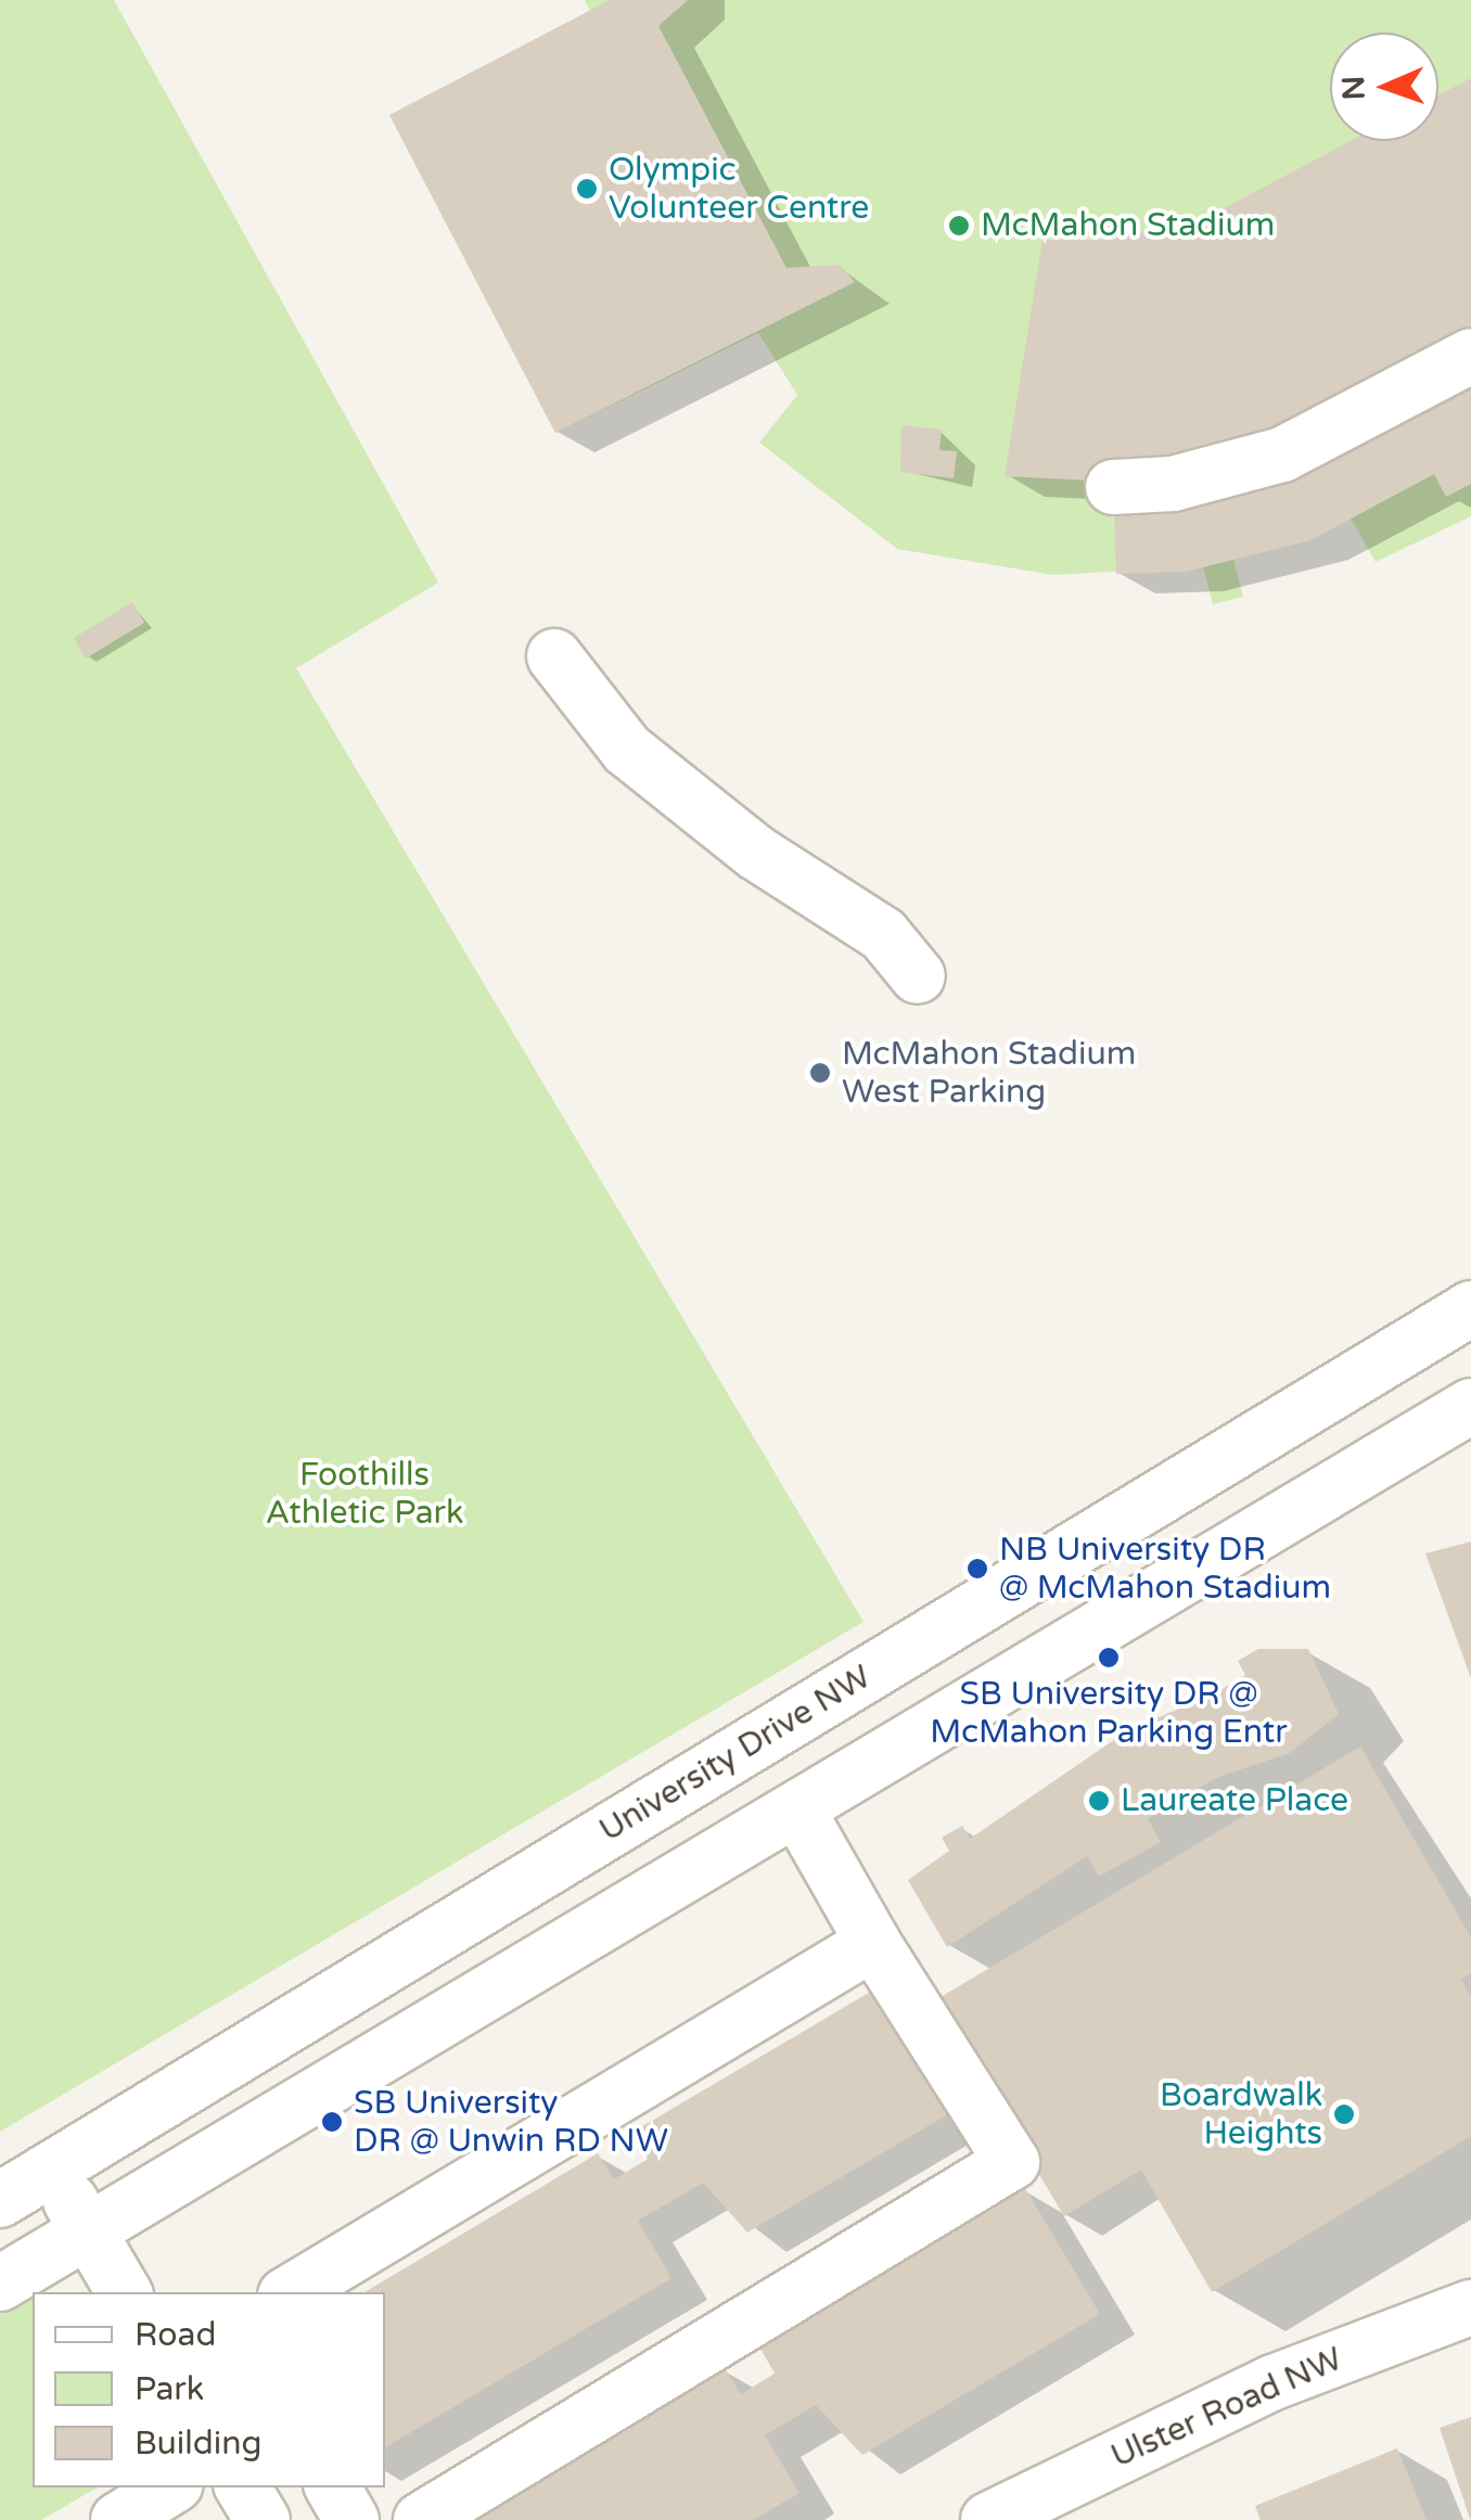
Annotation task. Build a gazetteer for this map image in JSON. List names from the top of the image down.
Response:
{
  "streets": {
    "street": ["University Drive NW", "Ulster Road NW"]
  },
  "parks": ["Foothills Athletic Park"],
  "places": [
    "Olympic Volunteer Centre",
    "McMahon Stadium",
    "McMahon Stadium West Parking",
    "NB University DR @ McMahon Stadium",
    "SB University DR @ McMahon Parking Entr",
    "Laureate Place",
    "Boardwalk Heights",
    "SB University DR @ Unwin RD NW"
  ],
  "legend": ["Road", "Park", "Building"],
  "north": "left"
}
